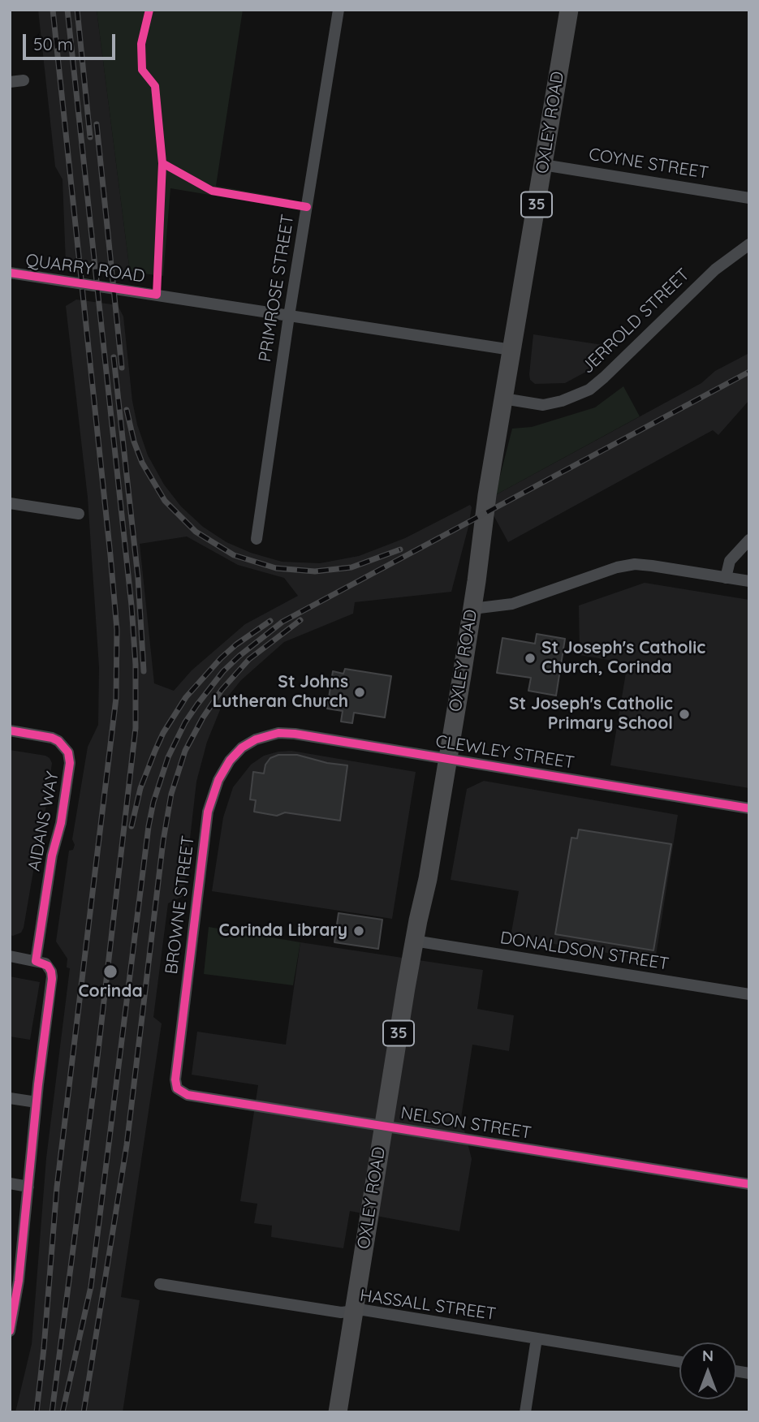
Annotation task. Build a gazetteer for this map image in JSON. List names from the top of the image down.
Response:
{
  "streets": {
    "main road": ["OXLEY ROAD", "35"],
    "street": [
      "COYNE STREET",
      "QUARRY ROAD",
      "PRIMROSE STREET",
      "JERROLD STREET",
      "CLEWLEY STREET",
      "AIDANS WAY",
      "BROWNE STREET",
      "DONALDSON STREET",
      "NELSON STREET",
      "HASSALL STREET"
    ]
  },
  "crossings": [
    ["OXLEY ROAD", "COYNE STREET"],
    ["OXLEY ROAD", "QUARRY ROAD"],
    ["OXLEY ROAD", "JERROLD STREET"],
    ["OXLEY ROAD", "CLEWLEY STREET"],
    ["OXLEY ROAD", "DONALDSON STREET"],
    ["OXLEY ROAD", "NELSON STREET"],
    ["OXLEY ROAD", "HASSALL STREET"],
    ["QUARRY ROAD", "PRIMROSE STREET"],
    ["CLEWLEY STREET", "BROWNE STREET"],
    ["BROWNE STREET", "NELSON STREET"]
  ],
  "places": [
    "St Joseph's Catholic Church, Corinda",
    "St Johns Lutheran Church",
    "St Joseph's Catholic Primary School",
    "Corinda Library",
    "Corinda"
  ],
  "scale_bar": "50 m",
  "north": "top"
}
